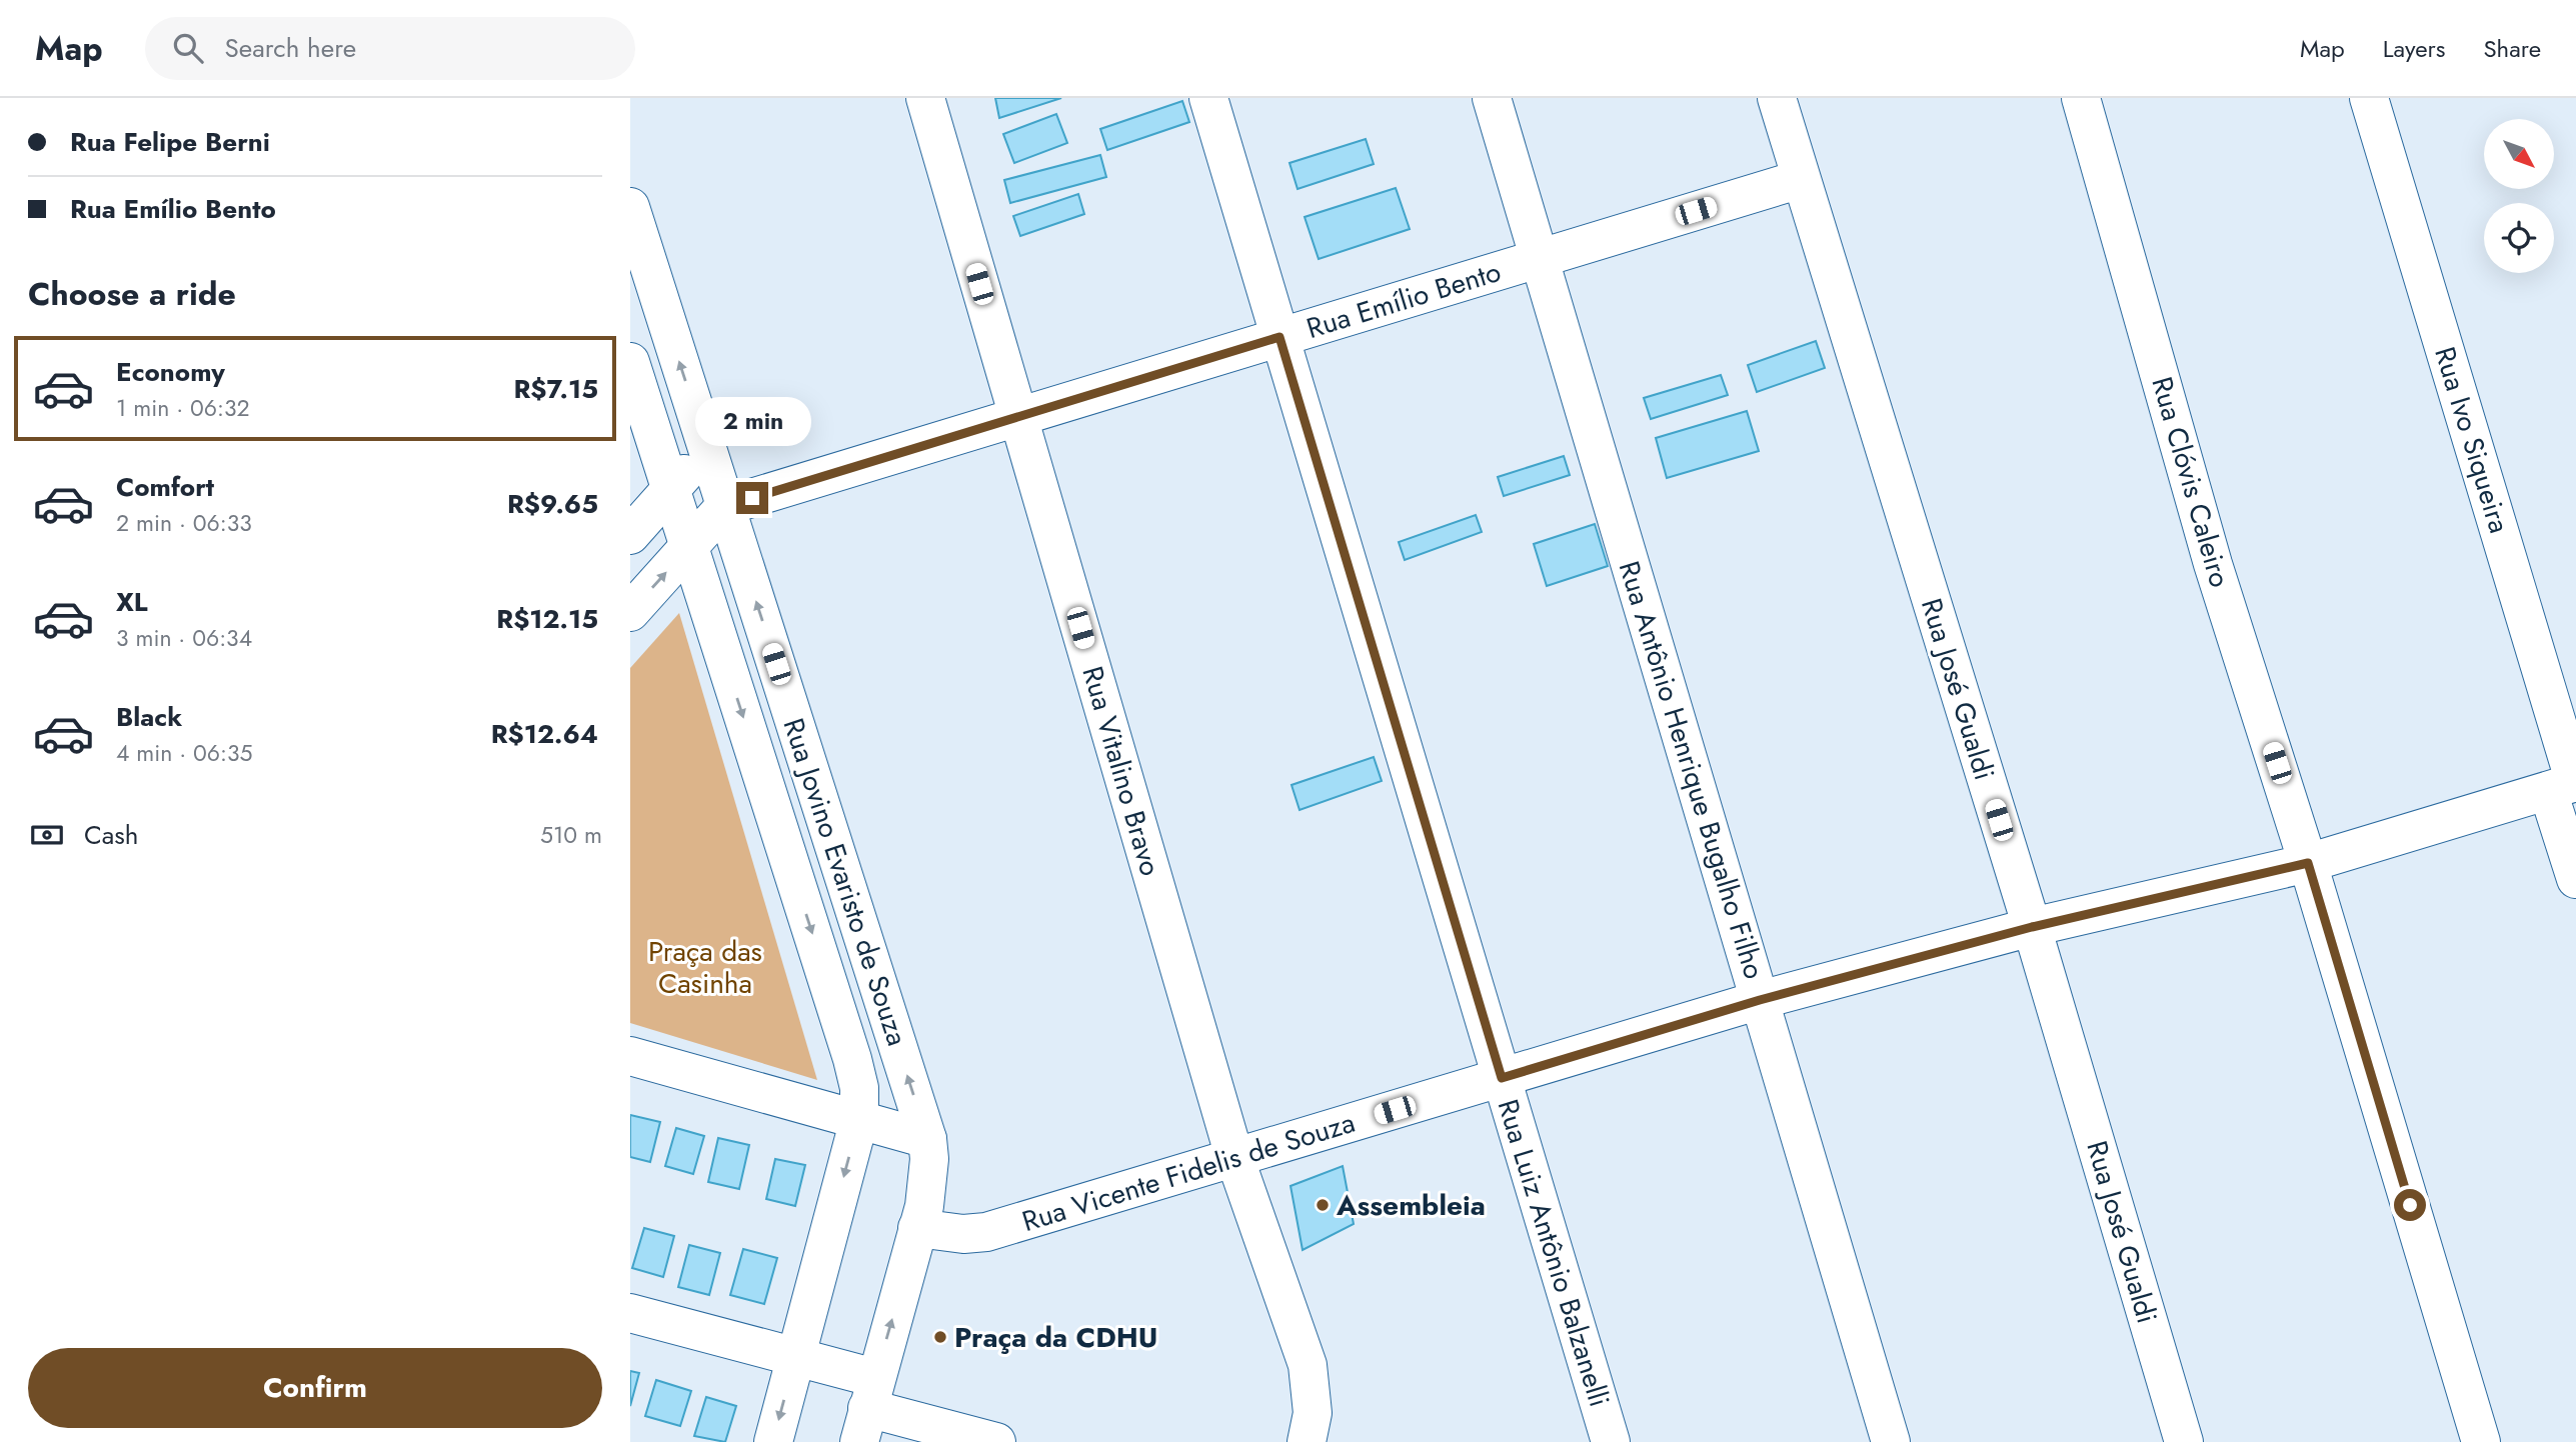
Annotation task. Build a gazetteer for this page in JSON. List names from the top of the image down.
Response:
{
  "streets": {
    "street": [
      "Rua Emílio Bento",
      "Rua Ivo Siqueira",
      "Rua Clóvis Caleiro",
      "Rua José Gualdi",
      "Rua Antônio Henrique Bugalho Filho",
      "Rua Vitalino Bravo",
      "Rua Jovino Evaristo de Souza",
      "Rua Vicente Fidelis de Souza",
      "Rua Luiz Antônio Balzanelli"
    ]
  },
  "crossings": [
    ["Rua Emílio Bento", "Rua José Gualdi"],
    ["Rua Emílio Bento", "Rua Antônio Henrique Bugalho Filho"],
    ["Rua Emílio Bento", "Rua Vitalino Bravo"],
    ["Rua Emílio Bento", "Rua Jovino Evaristo de Souza"],
    ["Rua Emílio Bento", "Rua Luiz Antônio Balzanelli"],
    ["Rua Ivo Siqueira", "Rua Vicente Fidelis de Souza"],
    ["Rua Clóvis Caleiro", "Rua Vicente Fidelis de Souza"],
    ["Rua José Gualdi", "Rua Vicente Fidelis de Souza"],
    ["Rua Antônio Henrique Bugalho Filho", "Rua Vicente Fidelis de Souza"],
    ["Rua Vitalino Bravo", "Rua Vicente Fidelis de Souza"],
    ["Rua Jovino Evaristo de Souza", "Rua Vicente Fidelis de Souza"],
    ["Rua Vicente Fidelis de Souza", "Rua Luiz Antônio Balzanelli"]
  ],
  "parks": ["Praça das Casinha"],
  "places": ["Assembleia", "Praça da CDHU"],
  "north": "bottom right",
  "page": {
    "header": "Map",
    "search": "Search here",
    "nav": ["Map", "Layers", "Share"],
    "banner": ["Rua Felipe Berni", "Rua Emílio Bento"],
    "heading": "Choose a ride",
    "list": [
      {
        "name": "Economy",
        "note": "1 min · 06:32",
        "value": "R$7.15"
      },
      {
        "name": "Comfort",
        "note": "2 min · 06:33",
        "value": "R$9.65"
      },
      {
        "name": "XL",
        "note": "3 min · 06:34",
        "value": "R$12.15"
      },
      {
        "name": "Black",
        "note": "4 min · 06:35",
        "value": "R$12.64"
      }
    ],
    "bubble": "2 min",
    "pay": ["Cash", "510 m"],
    "buttons": "Confirm"
  }
}
